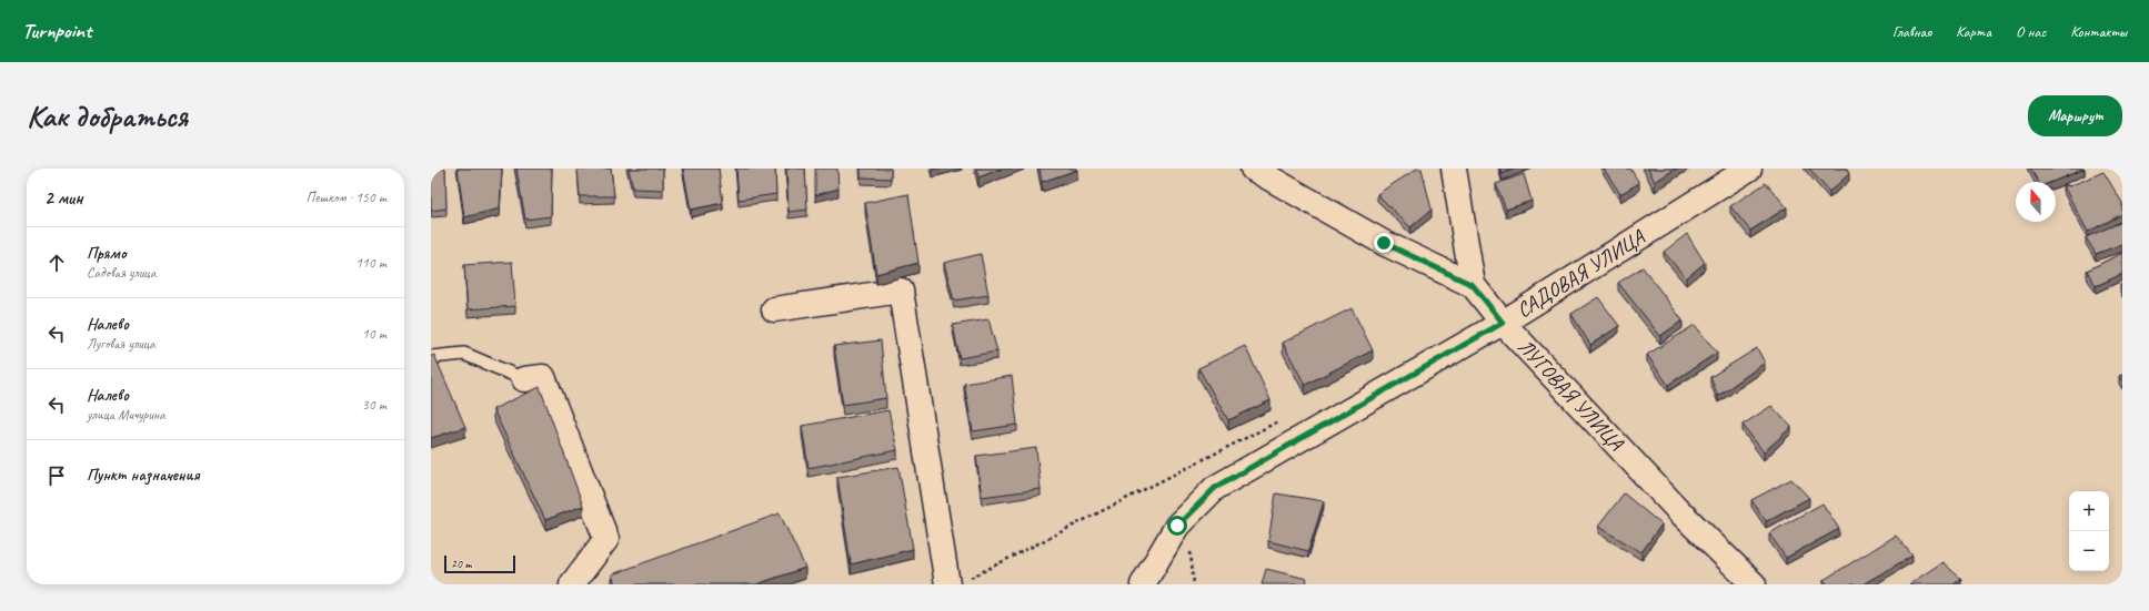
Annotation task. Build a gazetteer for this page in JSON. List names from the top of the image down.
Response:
{
  "streets": {
    "street": ["САДОВАЯ УЛИЦА", "ЛУГОВАЯ УЛИЦА"]
  },
  "crossings": [
    ["САДОВАЯ УЛИЦА", "ЛУГОВАЯ УЛИЦА"]
  ],
  "scale_bar": "20 m",
  "north": "top",
  "page": {
    "header": "Turnpoint",
    "nav": [
      "Главная",
      "Карта",
      "О нас",
      "Контакты"
    ],
    "buttons": "Маршрут",
    "title": "Как добраться",
    "heading": ["2 мин", "Пешком · 150 m"],
    "list": [
      ["Прямо", "Садовая улица", "110 m"],
      ["Налево", "Луговая улица", "10 m"],
      ["Налево", "улица Мичурина", "30 m"],
      "Пункт назначения"
    ],
    "map_buttons": ["+", "−"],
    "scale": "20 m"
  }
}
